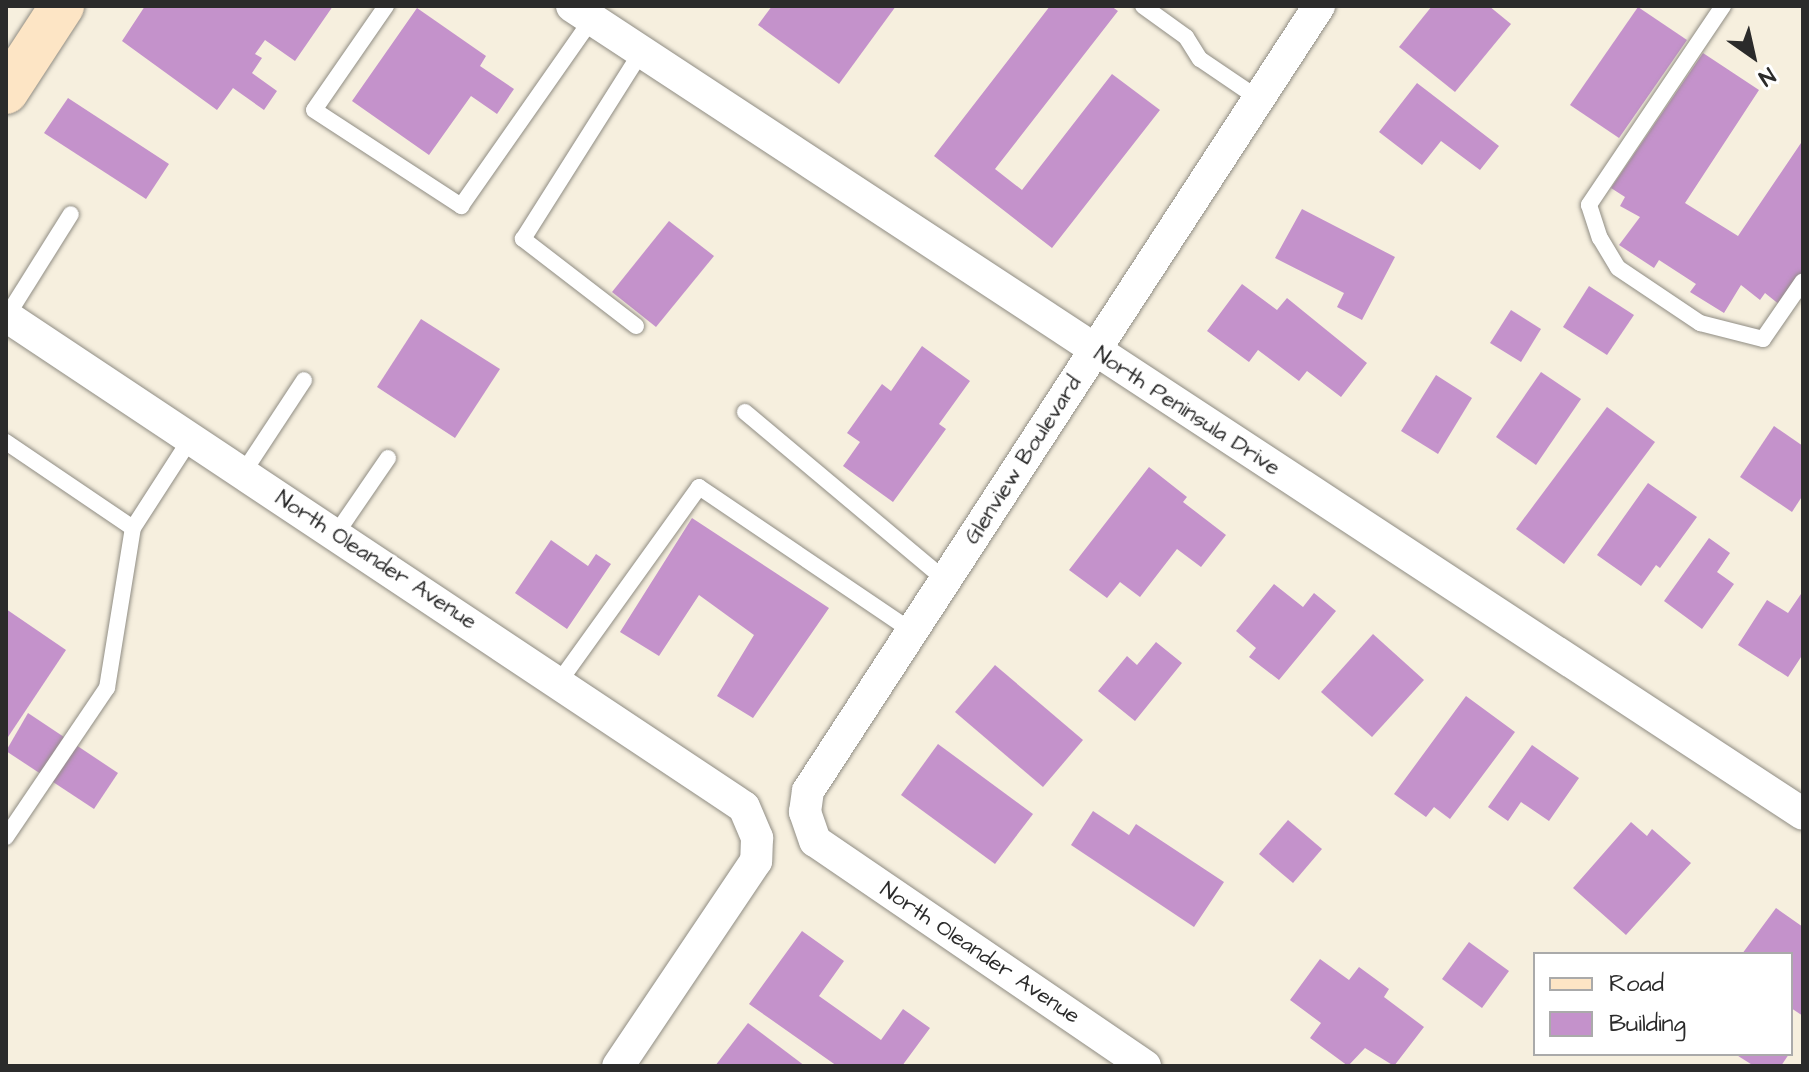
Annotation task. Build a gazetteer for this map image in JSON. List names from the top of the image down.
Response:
{
  "streets": {
    "street": ["North Peninsula Drive", "Glenview Boulevard", "North Oleander Avenue"]
  },
  "crossings": [
    ["North Peninsula Drive", "Glenview Boulevard"],
    ["Glenview Boulevard", "North Oleander Avenue"]
  ],
  "legend": ["Road", "Building"],
  "north": "bottom right"
}
